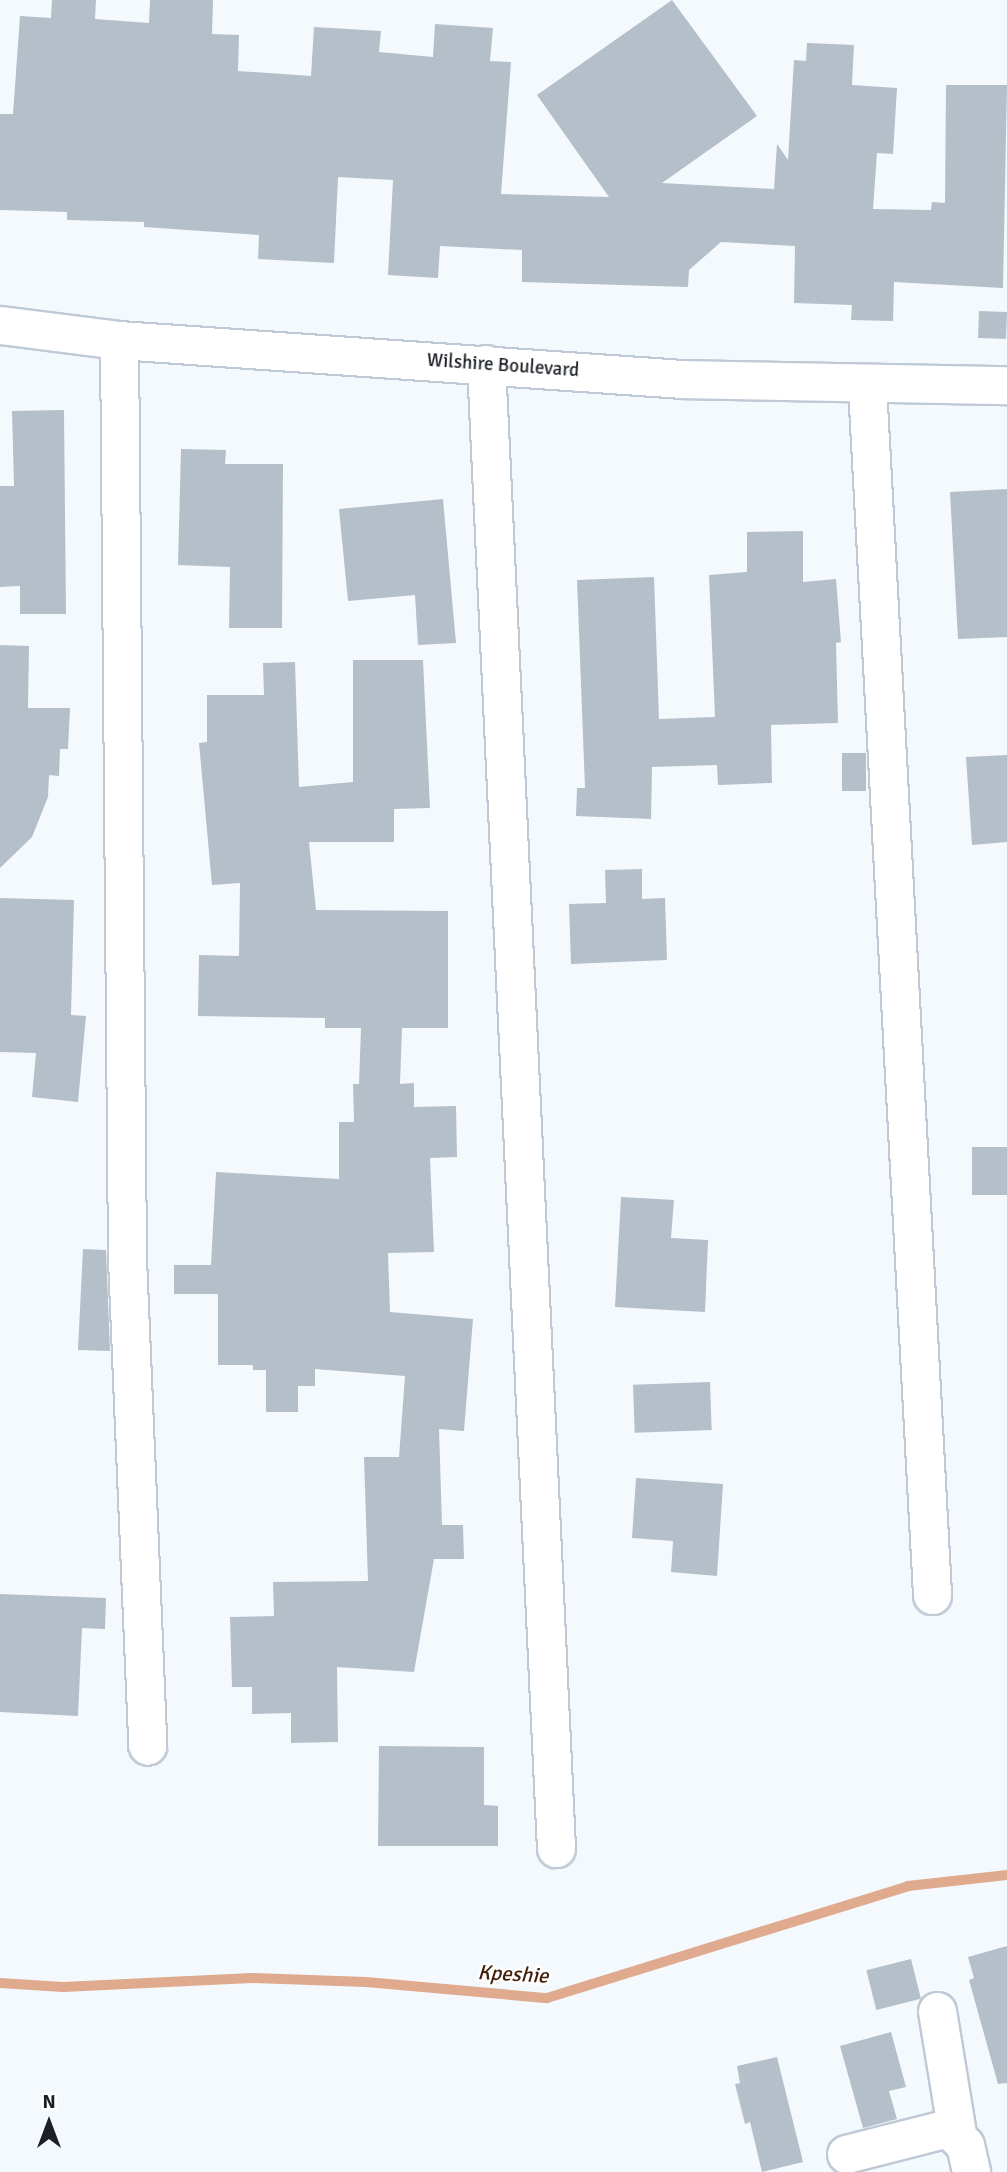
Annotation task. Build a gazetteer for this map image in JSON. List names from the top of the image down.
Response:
{
  "streets": {
    "street": ["Wilshire Boulevard"]
  },
  "water": ["Kpeshie"],
  "north": "top"
}
